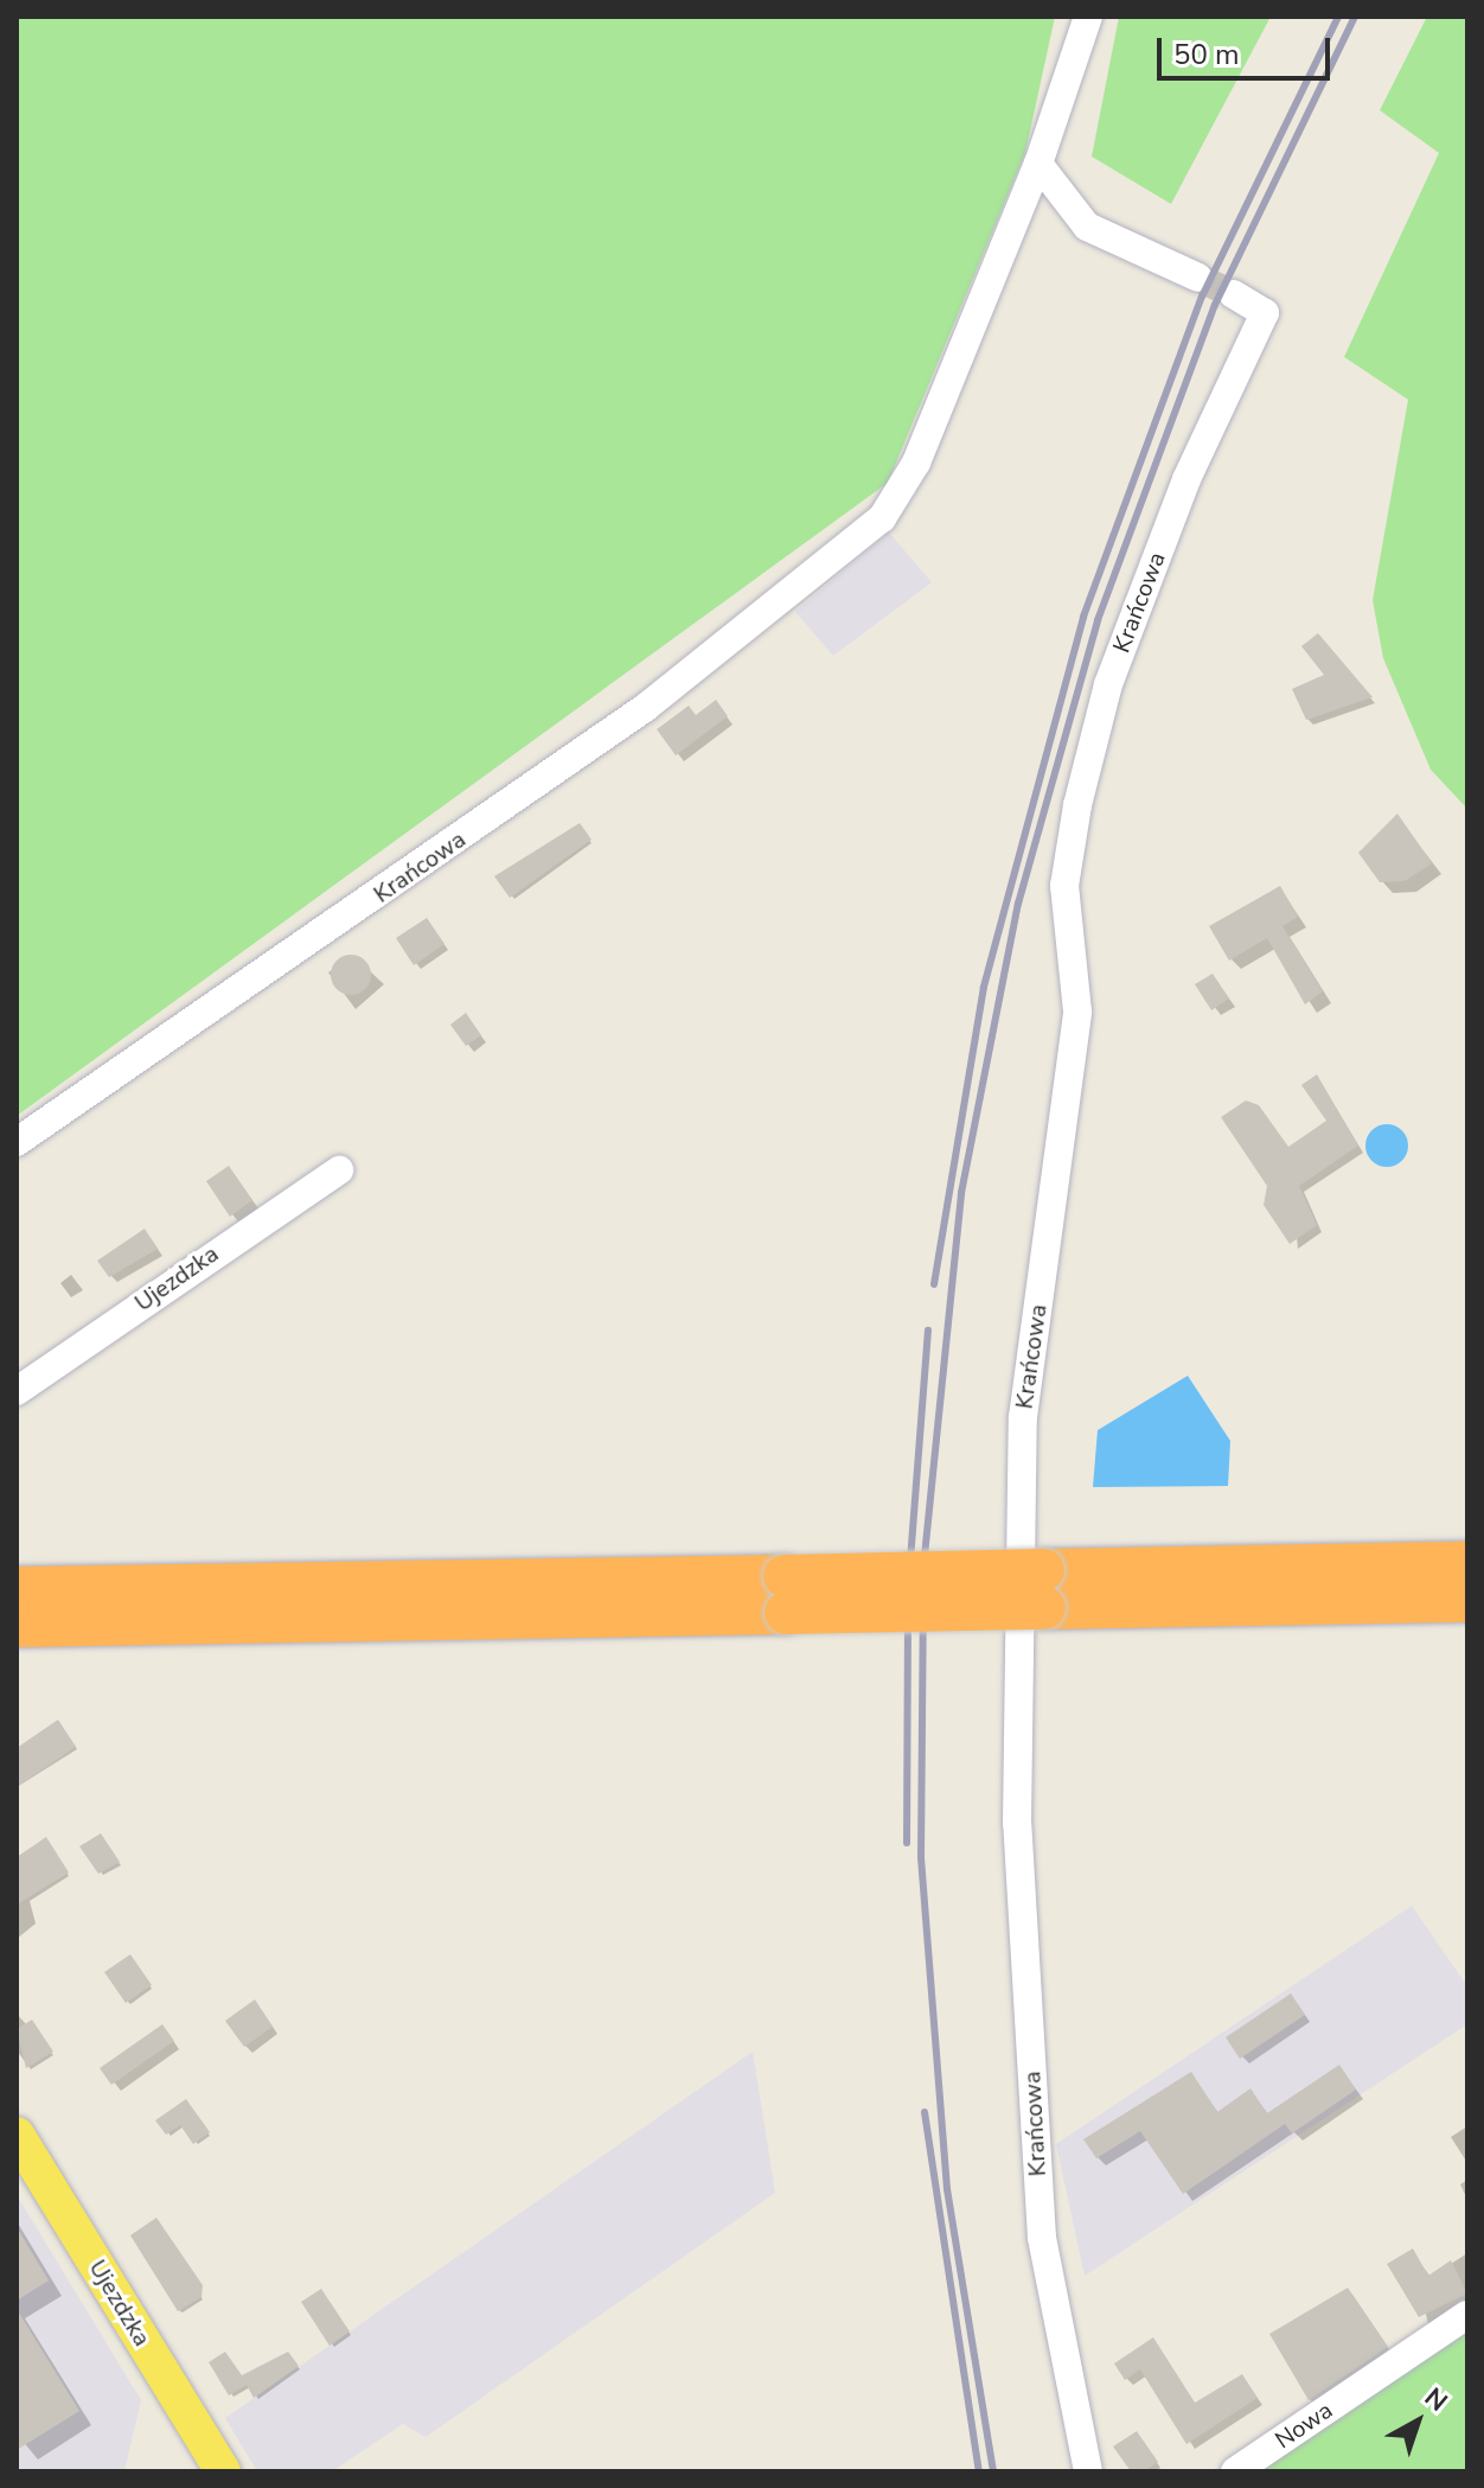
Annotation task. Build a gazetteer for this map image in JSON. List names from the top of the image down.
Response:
{
  "streets": {
    "main road": ["Ujezdzka"],
    "street": ["Krańcowa", "Nowa"]
  },
  "scale_bar": "50 m",
  "north": "top right"
}
